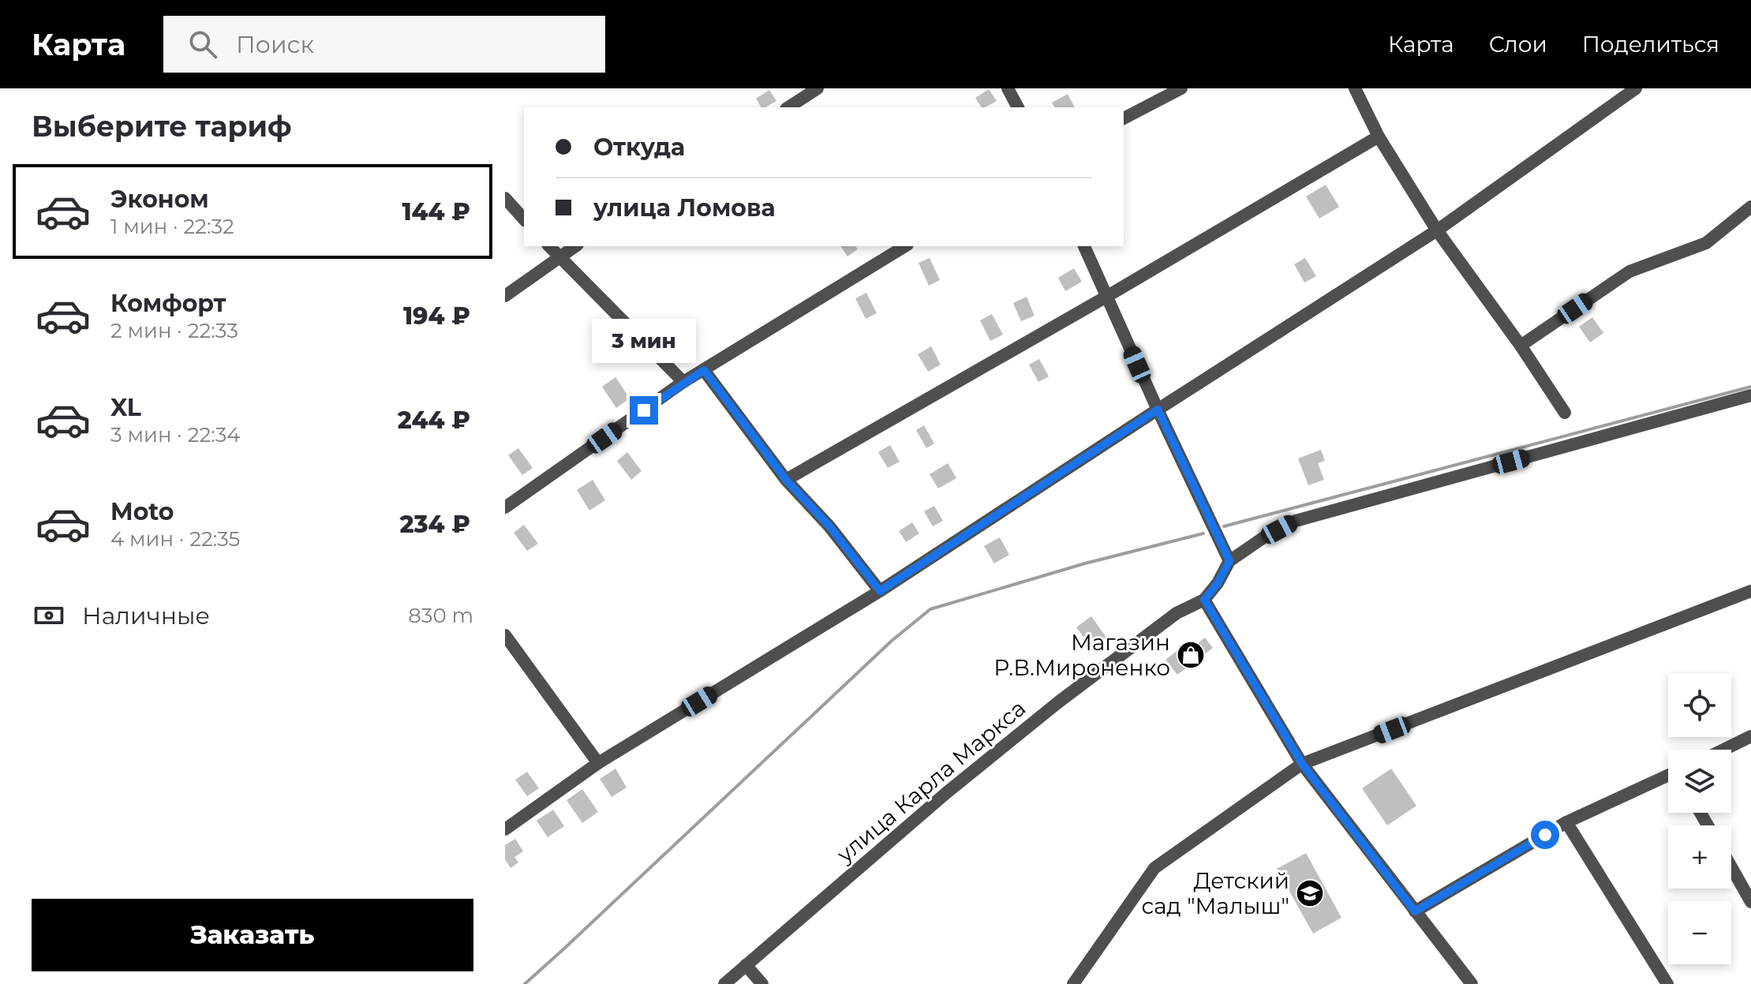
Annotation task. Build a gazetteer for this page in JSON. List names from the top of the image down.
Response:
{
  "streets": {
    "street": ["улица Карла Маркса"]
  },
  "places": {
    "shop": ["Магазин Р.В.Мироненко"],
    "school or university": ["Детский сад \"Малыш\""]
  },
  "page": {
    "header": "Карта",
    "search": "Поиск",
    "nav": ["Карта", "Слои", "Поделиться"],
    "heading": "Выберите тариф",
    "banner": ["Откуда", "улица Ломова"],
    "list": [
      {
        "name": "Эконом",
        "note": "1 мин · 22:32",
        "value": "144 ₽"
      },
      {
        "name": "Комфорт",
        "note": "2 мин · 22:33",
        "value": "194 ₽"
      },
      {
        "name": "XL",
        "note": "3 мин · 22:34",
        "value": "244 ₽"
      },
      {
        "name": "Moto",
        "note": "4 мин · 22:35",
        "value": "234 ₽"
      }
    ],
    "bubble": "3 мин",
    "pay": ["Наличные", "830 m"],
    "map_buttons": ["+", "−"],
    "buttons": "Заказать"
  }
}
